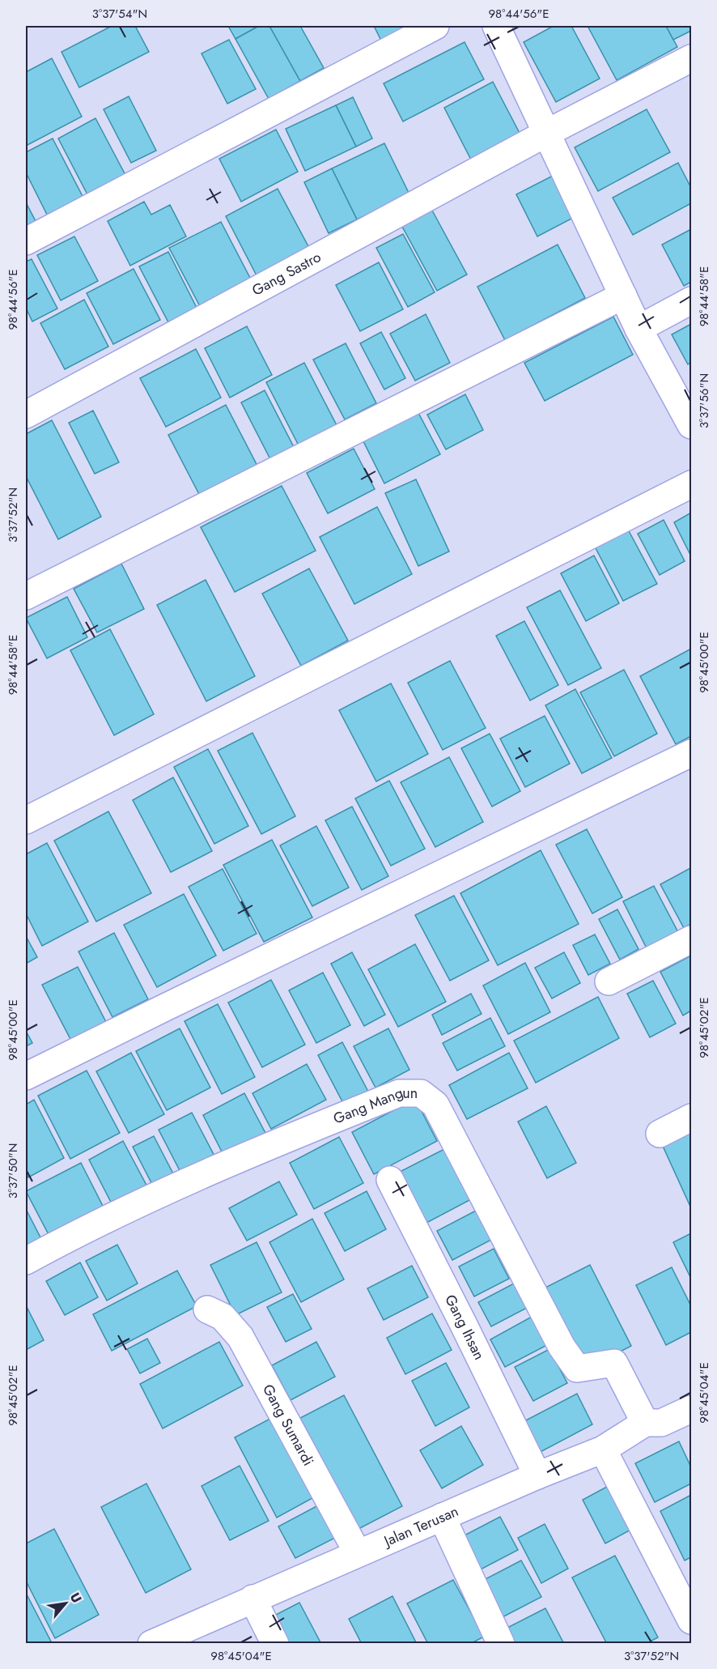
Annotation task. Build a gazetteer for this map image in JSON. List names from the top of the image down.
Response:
{
  "streets": {
    "street": [
      "Gang Sastro",
      "Gang Mangun",
      "Gang Ihsan",
      "Gang Sumardi",
      "Jalan Terusan"
    ]
  },
  "crossings": [
    ["Gang Mangun", "Jalan Terusan"],
    ["Gang Ihsan", "Jalan Terusan"],
    ["Gang Sumardi", "Jalan Terusan"]
  ],
  "north": "top right",
  "coordinates": [
    "3°37'54\"N",
    "98°44'56\"E",
    "98°44'58\"E",
    "3°37'56\"N",
    "3°37'52\"N",
    "98°45'00\"E",
    "98°45'02\"E",
    "3°37'50\"N",
    "98°45'04\"E"
  ]
}
